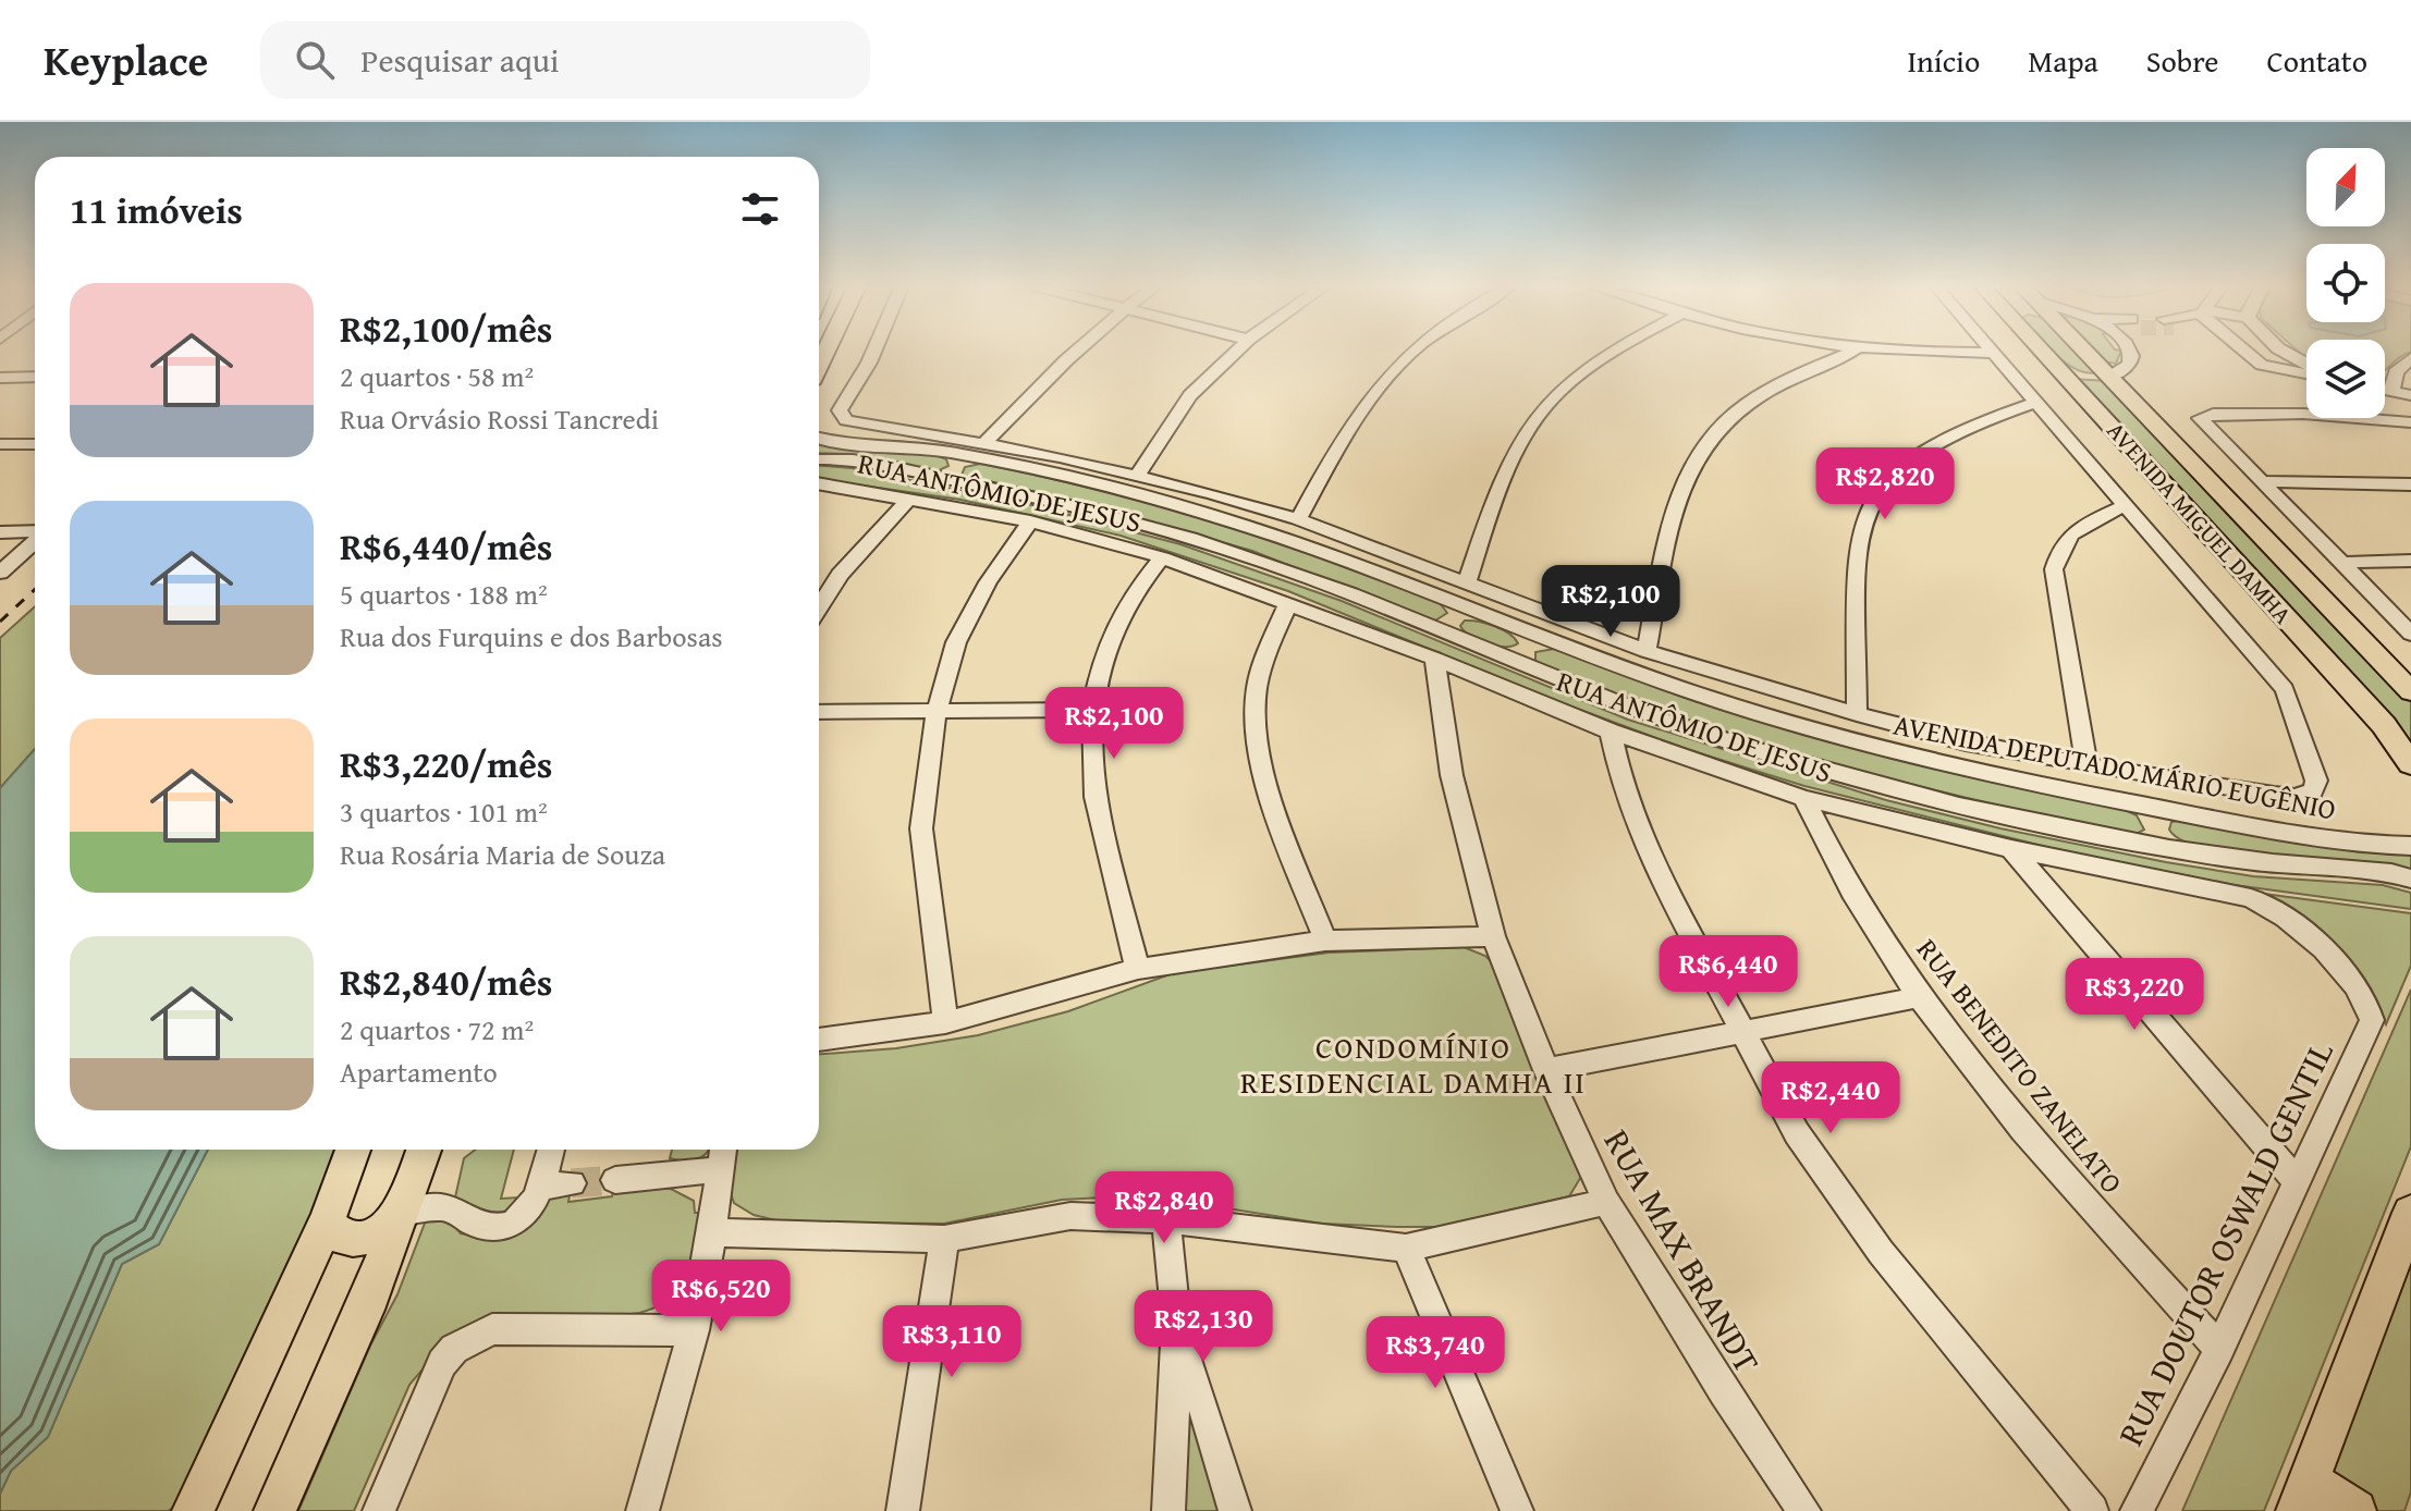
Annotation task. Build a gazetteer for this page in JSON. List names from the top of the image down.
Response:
{
  "streets": {
    "main road": ["AVENIDA MIGUEL DAMHA"],
    "street": [
      "RUA ANTÔMIO DE JESUS",
      "AVENIDA DEPUTADO MÁRIO EUGÊNIO",
      "RUA BENEDITO ZANELATO",
      "RUA DOUTOR OSWALD GENTIL",
      "RUA MAX BRANDT"
    ]
  },
  "crossings": [
    ["RUA ANTÔMIO DE JESUS", "RUA BENEDITO ZANELATO"],
    ["RUA ANTÔMIO DE JESUS", "RUA DOUTOR OSWALD GENTIL"],
    ["RUA ANTÔMIO DE JESUS", "RUA MAX BRANDT"],
    ["RUA BENEDITO ZANELATO", "RUA DOUTOR OSWALD GENTIL"]
  ],
  "districts": ["CONDOMÍNIO RESIDENCIAL DAMHA II"],
  "north": "top right",
  "page": {
    "header": "Keyplace",
    "search": "Pesquisar aqui",
    "nav": [
      "Início",
      "Mapa",
      "Sobre",
      "Contato"
    ],
    "heading": "11 imóveis",
    "list": [
      {
        "name": "R$2,100/mês",
        "note": "2 quartos · 58 m² · Rua Orvásio Rossi Tancredi"
      },
      {
        "name": "R$6,440/mês",
        "note": "5 quartos · 188 m² · Rua dos Furquins e dos Barbosas"
      },
      {
        "name": "R$3,220/mês",
        "note": "3 quartos · 101 m² · Rua Rosária Maria de Souza"
      },
      {
        "name": "R$2,840/mês",
        "note": "2 quartos · 72 m² · Apartamento"
      }
    ],
    "price": [
      "R$2,820",
      "R$2,100",
      "R$2,100",
      "R$6,440",
      "R$3,220",
      "R$2,440",
      "R$2,840",
      "R$6,520",
      "R$2,130",
      "R$3,110",
      "R$3,740"
    ]
  }
}
